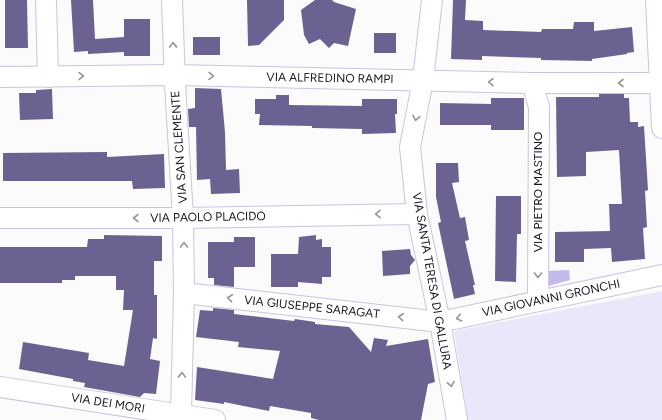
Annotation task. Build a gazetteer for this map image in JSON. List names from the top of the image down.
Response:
{
  "streets": {
    "street": [
      "VIA ALFREDINO RAMPI",
      "VIA SAN CLEMENTE",
      "VIA PIETRO MASTINO",
      "VIA PAOLO PLACIDO",
      "VIA SANTA TERESA DI GALLURA",
      "VIA GIOVANNI GRONCHI",
      "VIA GIUSEPPE SARAGAT",
      "VIA DEI MORI"
    ]
  },
  "crossings": [
    ["VIA ALFREDINO RAMPI", "VIA SAN CLEMENTE"],
    ["VIA ALFREDINO RAMPI", "VIA PIETRO MASTINO"],
    ["VIA ALFREDINO RAMPI", "VIA SANTA TERESA DI GALLURA"],
    ["VIA SAN CLEMENTE", "VIA PAOLO PLACIDO"],
    ["VIA SAN CLEMENTE", "VIA GIUSEPPE SARAGAT"],
    ["VIA SAN CLEMENTE", "VIA DEI MORI"],
    ["VIA PIETRO MASTINO", "VIA GIOVANNI GRONCHI"],
    ["VIA PAOLO PLACIDO", "VIA SANTA TERESA DI GALLURA"],
    ["VIA SANTA TERESA DI GALLURA", "VIA GIOVANNI GRONCHI"],
    ["VIA SANTA TERESA DI GALLURA", "VIA GIUSEPPE SARAGAT"],
    ["VIA GIOVANNI GRONCHI", "VIA GIUSEPPE SARAGAT"]
  ],
  "one_way": [
    "VIA SAN CLEMENTE",
    "VIA PAOLO PLACIDO",
    "VIA SANTA TERESA DI GALLURA",
    "VIA GIOVANNI GRONCHI",
    "VIA GIUSEPPE SARAGAT"
  ]
}
